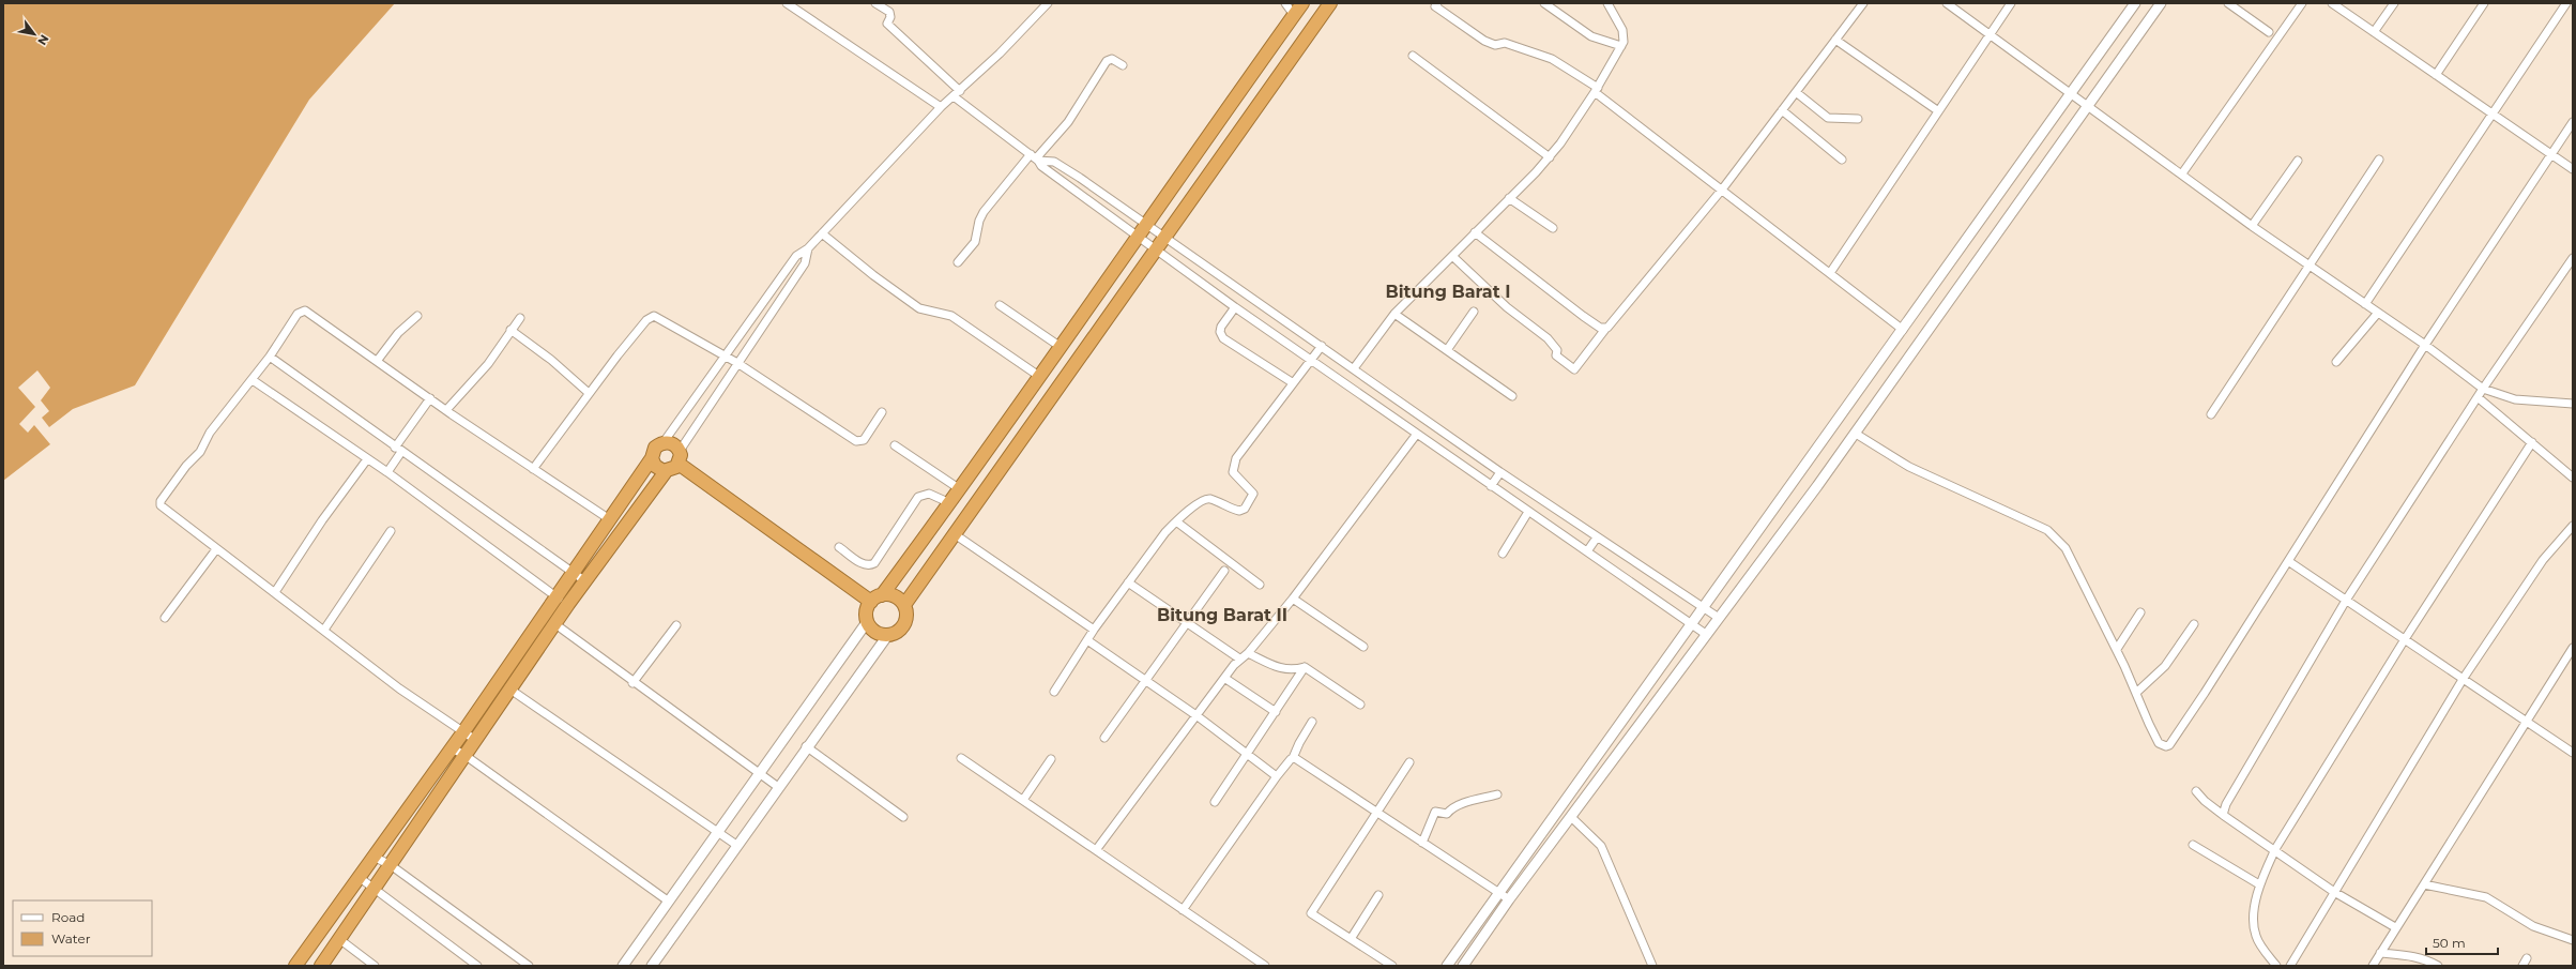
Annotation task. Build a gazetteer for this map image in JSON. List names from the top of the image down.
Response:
{
  "districts": ["Bitung Barat I", "Bitung Barat II"],
  "legend": ["Road", "Water"],
  "scale_bar": "50 m",
  "north": "bottom right"
}
